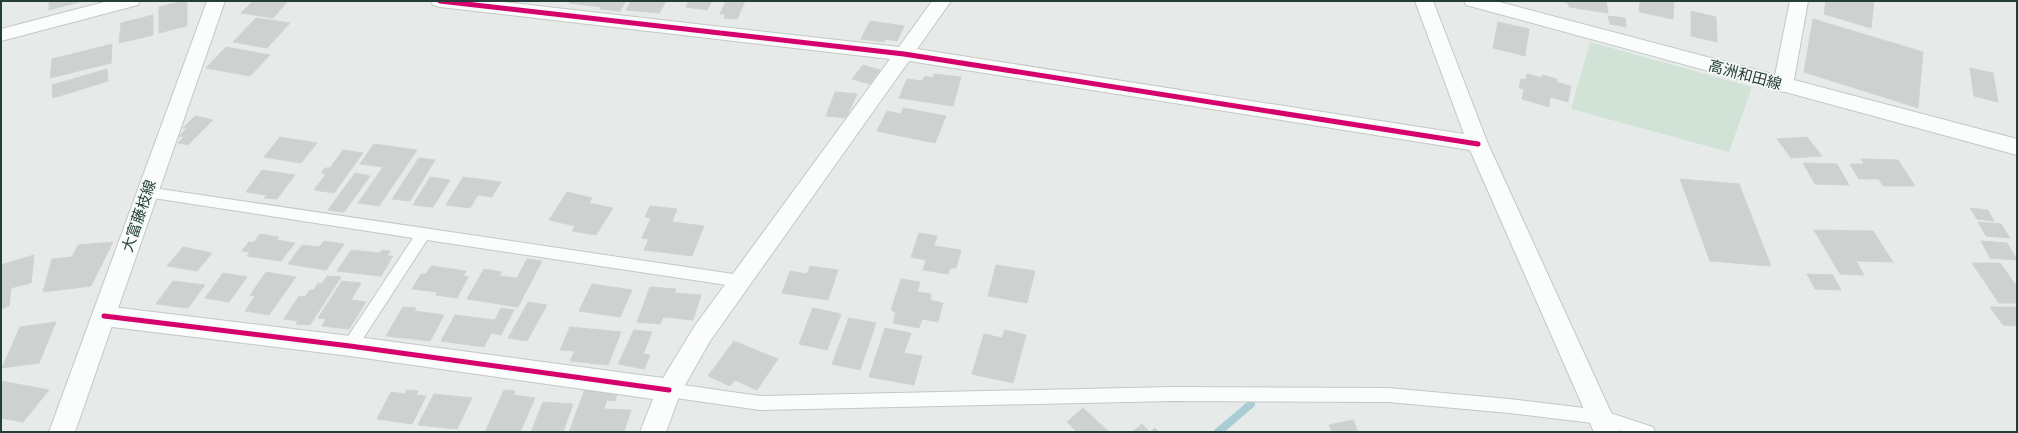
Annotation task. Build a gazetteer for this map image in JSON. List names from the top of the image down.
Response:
{
  "streets": {
    "street": ["高洲和田線", "大富藤枝線"]
  }
}
